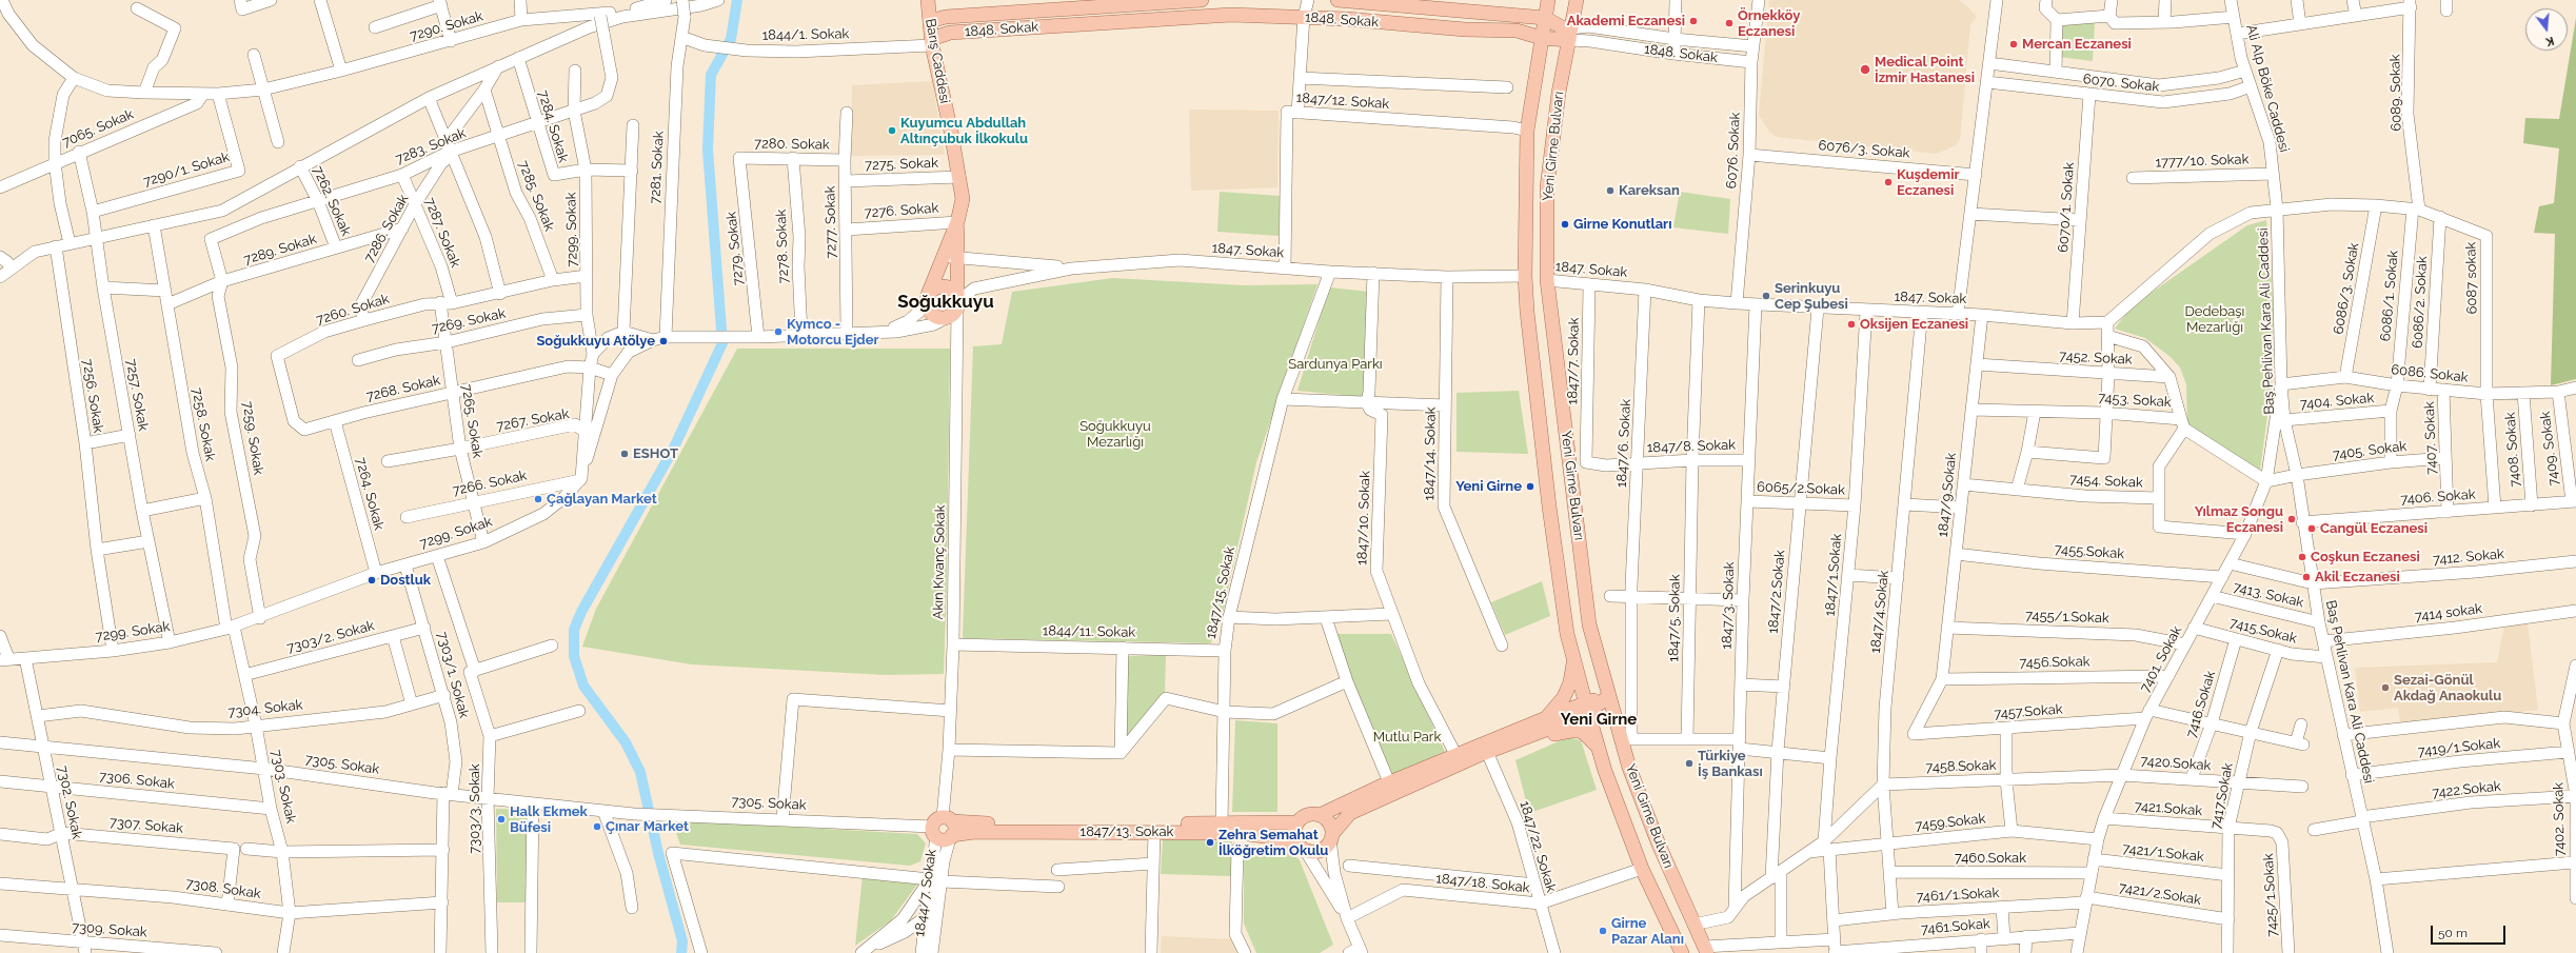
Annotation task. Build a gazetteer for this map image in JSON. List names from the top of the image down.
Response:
{
  "streets": {
    "main road": [
      "1848. Sokak",
      "Barış Caddesi",
      "Yeni Girne Bulvarı",
      "1847/13. Sokak"
    ],
    "street": [
      "7290. Sokak",
      "1844/1. Sokak",
      "6070. Sokak",
      "Ali Alp Böke Caddesi",
      "6089. Sokak",
      "1847/12. Sokak",
      "7284. Sokak",
      "7065. Sokak",
      "7280. Sokak",
      "7283. Sokak",
      "6076/3. Sokak",
      "6076. Sokak",
      "1777/10. Sokak",
      "7275. Sokak",
      "7281. Sokak",
      "7290/1. Sokak",
      "7285. Sokak",
      "7262. Sokak",
      "6070/1. Sokak",
      "7276. Sokak",
      "7277. Sokak",
      "7286. Sokak",
      "7299. Sokak",
      "7287. Sokak",
      "7278. Sokak",
      "7279. Sokak",
      "7289. Sokak",
      "1847. Sokak",
      "6087 sokak",
      "6086/3. Sokak",
      "6086/1. Sokak",
      "6086/2. Sokak",
      "7260. Sokak",
      "7269. Sokak",
      "Baş Pehlivan Kara Ali Caddesi",
      "7452. Sokak",
      "1847/7. Sokak",
      "6086. Sokak",
      "7268. Sokak",
      "7257. Sokak",
      "7256. Sokak",
      "7453. Sokak",
      "7404. Sokak",
      "7267. Sokak",
      "7265. Sokak",
      "7258. Sokak",
      "7259. Sokak",
      "7407. Sokak",
      "1847/6. Sokak",
      "1847/8. Sokak",
      "7409. Sokak",
      "7408. Sokak",
      "7405. Sokak",
      "1847/14. Sokak",
      "7454. Sokak",
      "7266. Sokak",
      "6065/2.Sokak",
      "7264. Sokak",
      "1847/9.Sokak",
      "7406. Sokak",
      "1847/10. Sokak",
      "7455.Sokak",
      "7412. Sokak",
      "Akın Kıvanç Sokak",
      "1847/1.Sokak",
      "1847/2.Sokak",
      "1847/15. Sokak",
      "7413. Sokak",
      "1847/3. Sokak",
      "1847/4.Sokak",
      "7414 sokak",
      "7455/1.Sokak",
      "1847/5. Sokak",
      "7415.Sokak",
      "1844/11. Sokak",
      "7303/2. Sokak",
      "7401. Sokak",
      "7456.Sokak",
      "7303/1. Sokak",
      "7416.Sokak",
      "7304. Sokak",
      "7457.Sokak",
      "7419/1.Sokak",
      "7420.Sokak",
      "7305. Sokak",
      "7458.Sokak",
      "7306. Sokak",
      "7303. Sokak",
      "7422.Sokak",
      "7417.Sokak",
      "7302. Sokak",
      "7303/3. Sokak",
      "7421.Sokak",
      "7402. Sokak",
      "7459.Sokak",
      "7307. Sokak",
      "1847/22. Sokak",
      "7421/1.Sokak",
      "7460.Sokak",
      "1847/18. Sokak",
      "7308. Sokak",
      "1844/7. Sokak",
      "7421/2.Sokak",
      "7461/1.Sokak",
      "7425/1.Sokak",
      "7461.Sokak",
      "7309. Sokak"
    ]
  },
  "crossings": [
    ["1848. Sokak", "1844/1. Sokak"],
    ["1848. Sokak", "Barış Caddesi"],
    ["1848. Sokak", "Yeni Girne Bulvarı"],
    ["1848. Sokak", "6076. Sokak"],
    ["7290. Sokak", "7065. Sokak"],
    ["7290. Sokak", "7283. Sokak"],
    ["7290. Sokak", "7290/1. Sokak"],
    ["1844/1. Sokak", "Barış Caddesi"],
    ["1844/1. Sokak", "7281. Sokak"],
    ["Barış Caddesi", "7275. Sokak"],
    ["Barış Caddesi", "7276. Sokak"],
    ["6070. Sokak", "Ali Alp Böke Caddesi"],
    ["6070. Sokak", "6070/1. Sokak"],
    ["Ali Alp Böke Caddesi", "1777/10. Sokak"],
    ["Ali Alp Böke Caddesi", "6087 sokak"],
    ["Ali Alp Böke Caddesi", "Baş Pehlivan Kara Ali Caddesi"],
    ["6089. Sokak", "6087 sokak"],
    ["6089. Sokak", "6086/1. Sokak"],
    ["1847/12. Sokak", "Yeni Girne Bulvarı"],
    ["1847/12. Sokak", "1847. Sokak"],
    ["7284. Sokak", "7283. Sokak"],
    ["7284. Sokak", "7299. Sokak"],
    ["7065. Sokak", "7257. Sokak"],
    ["7280. Sokak", "7277. Sokak"],
    ["7280. Sokak", "7278. Sokak"],
    ["7280. Sokak", "7279. Sokak"],
    ["7283. Sokak", "7285. Sokak"],
    ["7283. Sokak", "7262. Sokak"],
    ["7283. Sokak", "7286. Sokak"],
    ["7283. Sokak", "7299. Sokak"],
    ["7283. Sokak", "7287. Sokak"],
    ["7283. Sokak", "7259. Sokak"],
    ["Yeni Girne Bulvarı", "1847. Sokak"],
    ["Yeni Girne Bulvarı", "7459.Sokak"],
    ["Yeni Girne Bulvarı", "1847/18. Sokak"],
    ["6076/3. Sokak", "6076. Sokak"],
    ["6076. Sokak", "1847. Sokak"],
    ["7275. Sokak", "7277. Sokak"],
    ["7290/1. Sokak", "7257. Sokak"],
    ["7285. Sokak", "7286. Sokak"],
    ["7285. Sokak", "7260. Sokak"],
    ["7262. Sokak", "7289. Sokak"],
    ["6070/1. Sokak", "1847. Sokak"],
    ["7276. Sokak", "7277. Sokak"],
    ["7286. Sokak", "7287. Sokak"],
    ["7286. Sokak", "7289. Sokak"],
    ["7286. Sokak", "7260. Sokak"],
    ["7299. Sokak", "7269. Sokak"],
    ["7299. Sokak", "7268. Sokak"],
    ["7299. Sokak", "7257. Sokak"],
    ["7299. Sokak", "7256. Sokak"],
    ["7299. Sokak", "7267. Sokak"],
    ["7299. Sokak", "7265. Sokak"],
    ["7299. Sokak", "7258. Sokak"],
    ["7299. Sokak", "7259. Sokak"],
    ["7299. Sokak", "7266. Sokak"],
    ["7299. Sokak", "7264. Sokak"],
    ["7299. Sokak", "7303/1. Sokak"],
    ["7299. Sokak", "7303. Sokak"],
    ["7299. Sokak", "7302. Sokak"],
    ["7299. Sokak", "7303/3. Sokak"],
    ["7287. Sokak", "7260. Sokak"],
    ["7287. Sokak", "7265. Sokak"],
    ["7289. Sokak", "7258. Sokak"],
    ["7289. Sokak", "7259. Sokak"],
    ["1847. Sokak", "1847/7. Sokak"],
    ["1847. Sokak", "1847/6. Sokak"],
    ["1847. Sokak", "1847/14. Sokak"],
    ["1847. Sokak", "1847/9.Sokak"],
    ["1847. Sokak", "Akın Kıvanç Sokak"],
    ["1847. Sokak", "1847/1.Sokak"],
    ["1847. Sokak", "1847/2.Sokak"],
    ["1847. Sokak", "1847/15. Sokak"],
    ["1847. Sokak", "1847/3. Sokak"],
    ["1847. Sokak", "1847/4.Sokak"],
    ["1847. Sokak", "1847/5. Sokak"],
    ["6087 sokak", "6086/3. Sokak"],
    ["6087 sokak", "6086/1. Sokak"],
    ["6087 sokak", "6086/2. Sokak"],
    ["6087 sokak", "Baş Pehlivan Kara Ali Caddesi"],
    ["6087 sokak", "6086. Sokak"],
    ["6087 sokak", "7406. Sokak"],
    ["6086/3. Sokak", "6086. Sokak"],
    ["6086/1. Sokak", "6086. Sokak"],
    ["6086/1. Sokak", "7404. Sokak"],
    ["6086/1. Sokak", "7405. Sokak"],
    ["6086/2. Sokak", "6086. Sokak"],
    ["7260. Sokak", "7268. Sokak"],
    ["7260. Sokak", "7265. Sokak"],
    ["7269. Sokak", "7265. Sokak"],
    ["Baş Pehlivan Kara Ali Caddesi", "6086. Sokak"],
    ["Baş Pehlivan Kara Ali Caddesi", "7404. Sokak"],
    ["Baş Pehlivan Kara Ali Caddesi", "7405. Sokak"],
    ["Baş Pehlivan Kara Ali Caddesi", "7406. Sokak"],
    ["Baş Pehlivan Kara Ali Caddesi", "7412. Sokak"],
    ["Baş Pehlivan Kara Ali Caddesi", "7413. Sokak"],
    ["Baş Pehlivan Kara Ali Caddesi", "7414 sokak"],
    ["Baş Pehlivan Kara Ali Caddesi", "7415.Sokak"],
    ["Baş Pehlivan Kara Ali Caddesi", "7401. Sokak"],
    ["Baş Pehlivan Kara Ali Caddesi", "7419/1.Sokak"],
    ["Baş Pehlivan Kara Ali Caddesi", "7422.Sokak"],
    ["7452. Sokak", "1847/9.Sokak"],
    ["1847/7. Sokak", "1847/8. Sokak"],
    ["6086. Sokak", "7407. Sokak"],
    ["6086. Sokak", "7409. Sokak"],
    ["6086. Sokak", "7408. Sokak"],
    ["6086. Sokak", "7401. Sokak"],
    ["7268. Sokak", "7265. Sokak"],
    ["7268. Sokak", "7264. Sokak"],
    ["7453. Sokak", "1847/9.Sokak"],
    ["7453. Sokak", "7401. Sokak"],
    ["7267. Sokak", "7265. Sokak"],
    ["7265. Sokak", "7266. Sokak"],
    ["7258. Sokak", "7303. Sokak"],
    ["7407. Sokak", "7405. Sokak"],
    ["7407. Sokak", "7406. Sokak"],
    ["1847/6. Sokak", "1847/8. Sokak"],
    ["1847/8. Sokak", "1847/3. Sokak"],
    ["1847/8. Sokak", "1847/5. Sokak"],
    ["7409. Sokak", "7406. Sokak"],
    ["7408. Sokak", "7406. Sokak"],
    ["7454. Sokak", "1847/9.Sokak"],
    ["7454. Sokak", "7401. Sokak"],
    ["6065/2.Sokak", "1847/1.Sokak"],
    ["6065/2.Sokak", "1847/2.Sokak"],
    ["6065/2.Sokak", "1847/3. Sokak"],
    ["1847/9.Sokak", "7455.Sokak"],
    ["1847/9.Sokak", "7455/1.Sokak"],
    ["1847/9.Sokak", "7456.Sokak"],
    ["1847/9.Sokak", "7457.Sokak"],
    ["7455.Sokak", "7401. Sokak"],
    ["7412. Sokak", "7401. Sokak"],
    ["Akın Kıvanç Sokak", "1844/11. Sokak"],
    ["Akın Kıvanç Sokak", "7305. Sokak"],
    ["Akın Kıvanç Sokak", "1847/13. Sokak"],
    ["Akın Kıvanç Sokak", "1844/7. Sokak"],
    ["1847/1.Sokak", "7459.Sokak"],
    ["1847/1.Sokak", "7461/1.Sokak"],
    ["1847/1.Sokak", "7461.Sokak"],
    ["1847/2.Sokak", "7459.Sokak"],
    ["1847/15. Sokak", "1844/11. Sokak"],
    ["1847/15. Sokak", "1847/13. Sokak"],
    ["7413. Sokak", "7401. Sokak"],
    ["1847/3. Sokak", "7459.Sokak"],
    ["1847/4.Sokak", "7458.Sokak"],
    ["1847/4.Sokak", "7459.Sokak"],
    ["1847/4.Sokak", "7460.Sokak"],
    ["1847/4.Sokak", "7461/1.Sokak"],
    ["7455/1.Sokak", "7401. Sokak"],
    ["7415.Sokak", "7401. Sokak"],
    ["7415.Sokak", "7416.Sokak"],
    ["7415.Sokak", "7417.Sokak"],
    ["7303/2. Sokak", "7303/1. Sokak"],
    ["7303/2. Sokak", "7303. Sokak"],
    ["7401. Sokak", "7456.Sokak"],
    ["7401. Sokak", "7457.Sokak"],
    ["7401. Sokak", "7420.Sokak"],
    ["7401. Sokak", "7458.Sokak"],
    ["7401. Sokak", "7421.Sokak"],
    ["7401. Sokak", "7459.Sokak"],
    ["7401. Sokak", "7421/1.Sokak"],
    ["7401. Sokak", "7460.Sokak"],
    ["7401. Sokak", "7421/2.Sokak"],
    ["7401. Sokak", "7461/1.Sokak"],
    ["7401. Sokak", "7461.Sokak"],
    ["7456.Sokak", "7457.Sokak"],
    ["7303/1. Sokak", "7304. Sokak"],
    ["7303/1. Sokak", "7305. Sokak"],
    ["7303/1. Sokak", "7308. Sokak"],
    ["7416.Sokak", "7457.Sokak"],
    ["7416.Sokak", "7420.Sokak"],
    ["7304. Sokak", "7303. Sokak"],
    ["7304. Sokak", "7302. Sokak"],
    ["7457.Sokak", "7417.Sokak"],
    ["7419/1.Sokak", "7402. Sokak"],
    ["7420.Sokak", "7458.Sokak"],
    ["7420.Sokak", "7417.Sokak"],
    ["7305. Sokak", "7303. Sokak"],
    ["7305. Sokak", "7302. Sokak"],
    ["7305. Sokak", "7303/3. Sokak"],
    ["7305. Sokak", "1847/13. Sokak"],
    ["7306. Sokak", "7303. Sokak"],
    ["7306. Sokak", "7302. Sokak"],
    ["7303. Sokak", "7308. Sokak"],
    ["7422.Sokak", "7402. Sokak"],
    ["7417.Sokak", "7421.Sokak"],
    ["7417.Sokak", "7421/1.Sokak"],
    ["7417.Sokak", "7421/2.Sokak"],
    ["7302. Sokak", "7307. Sokak"],
    ["7302. Sokak", "7308. Sokak"],
    ["7302. Sokak", "7309. Sokak"],
    ["7421.Sokak", "7425/1.Sokak"],
    ["7307. Sokak", "7308. Sokak"],
    ["1847/22. Sokak", "1847/18. Sokak"],
    ["7421/2.Sokak", "7461/1.Sokak"]
  ],
  "districts": ["Soğukkuyu", "Yeni Girne"],
  "parks": [
    "Dedebaşı Mezarlığı",
    "Sardunya Parkı",
    "Soğukkuyu Mezarlığı",
    "Mutlu Park"
  ],
  "places": [
    "Akademi Eczanesi",
    "Örnekköy Eczanesi",
    "Mercan Eczanesi",
    "Medical Point İzmir Hastanesi",
    "Kuyumcu Abdullah Altınçubuk İlkokulu",
    "Kuşdemir Eczanesi",
    "Kareksan",
    "Girne Konutları",
    "Serinkuyu Cep Şubesi",
    "Oksijen Eczanesi",
    "Kymco - Motorcu Ejder",
    "Soğukkuyu Atölye",
    "ESHOT",
    "Yeni Girne",
    "Çağlayan Market",
    "Yılmaz Songu Eczanesi",
    "Cangül Eczanesi",
    "Coşkun Eczanesi",
    "Akil Eczanesi",
    "Dostluk",
    "Sezai-Gönül Akdağ Anaokulu",
    "Türkiye İş Bankası",
    "Halk Ekmek Büfesi",
    "Çınar Market",
    "Zehra Semahat İlköğretim Okulu",
    "Girne Pazar Alanı"
  ],
  "scale_bar": "50 m",
  "north": "bottom"
}
